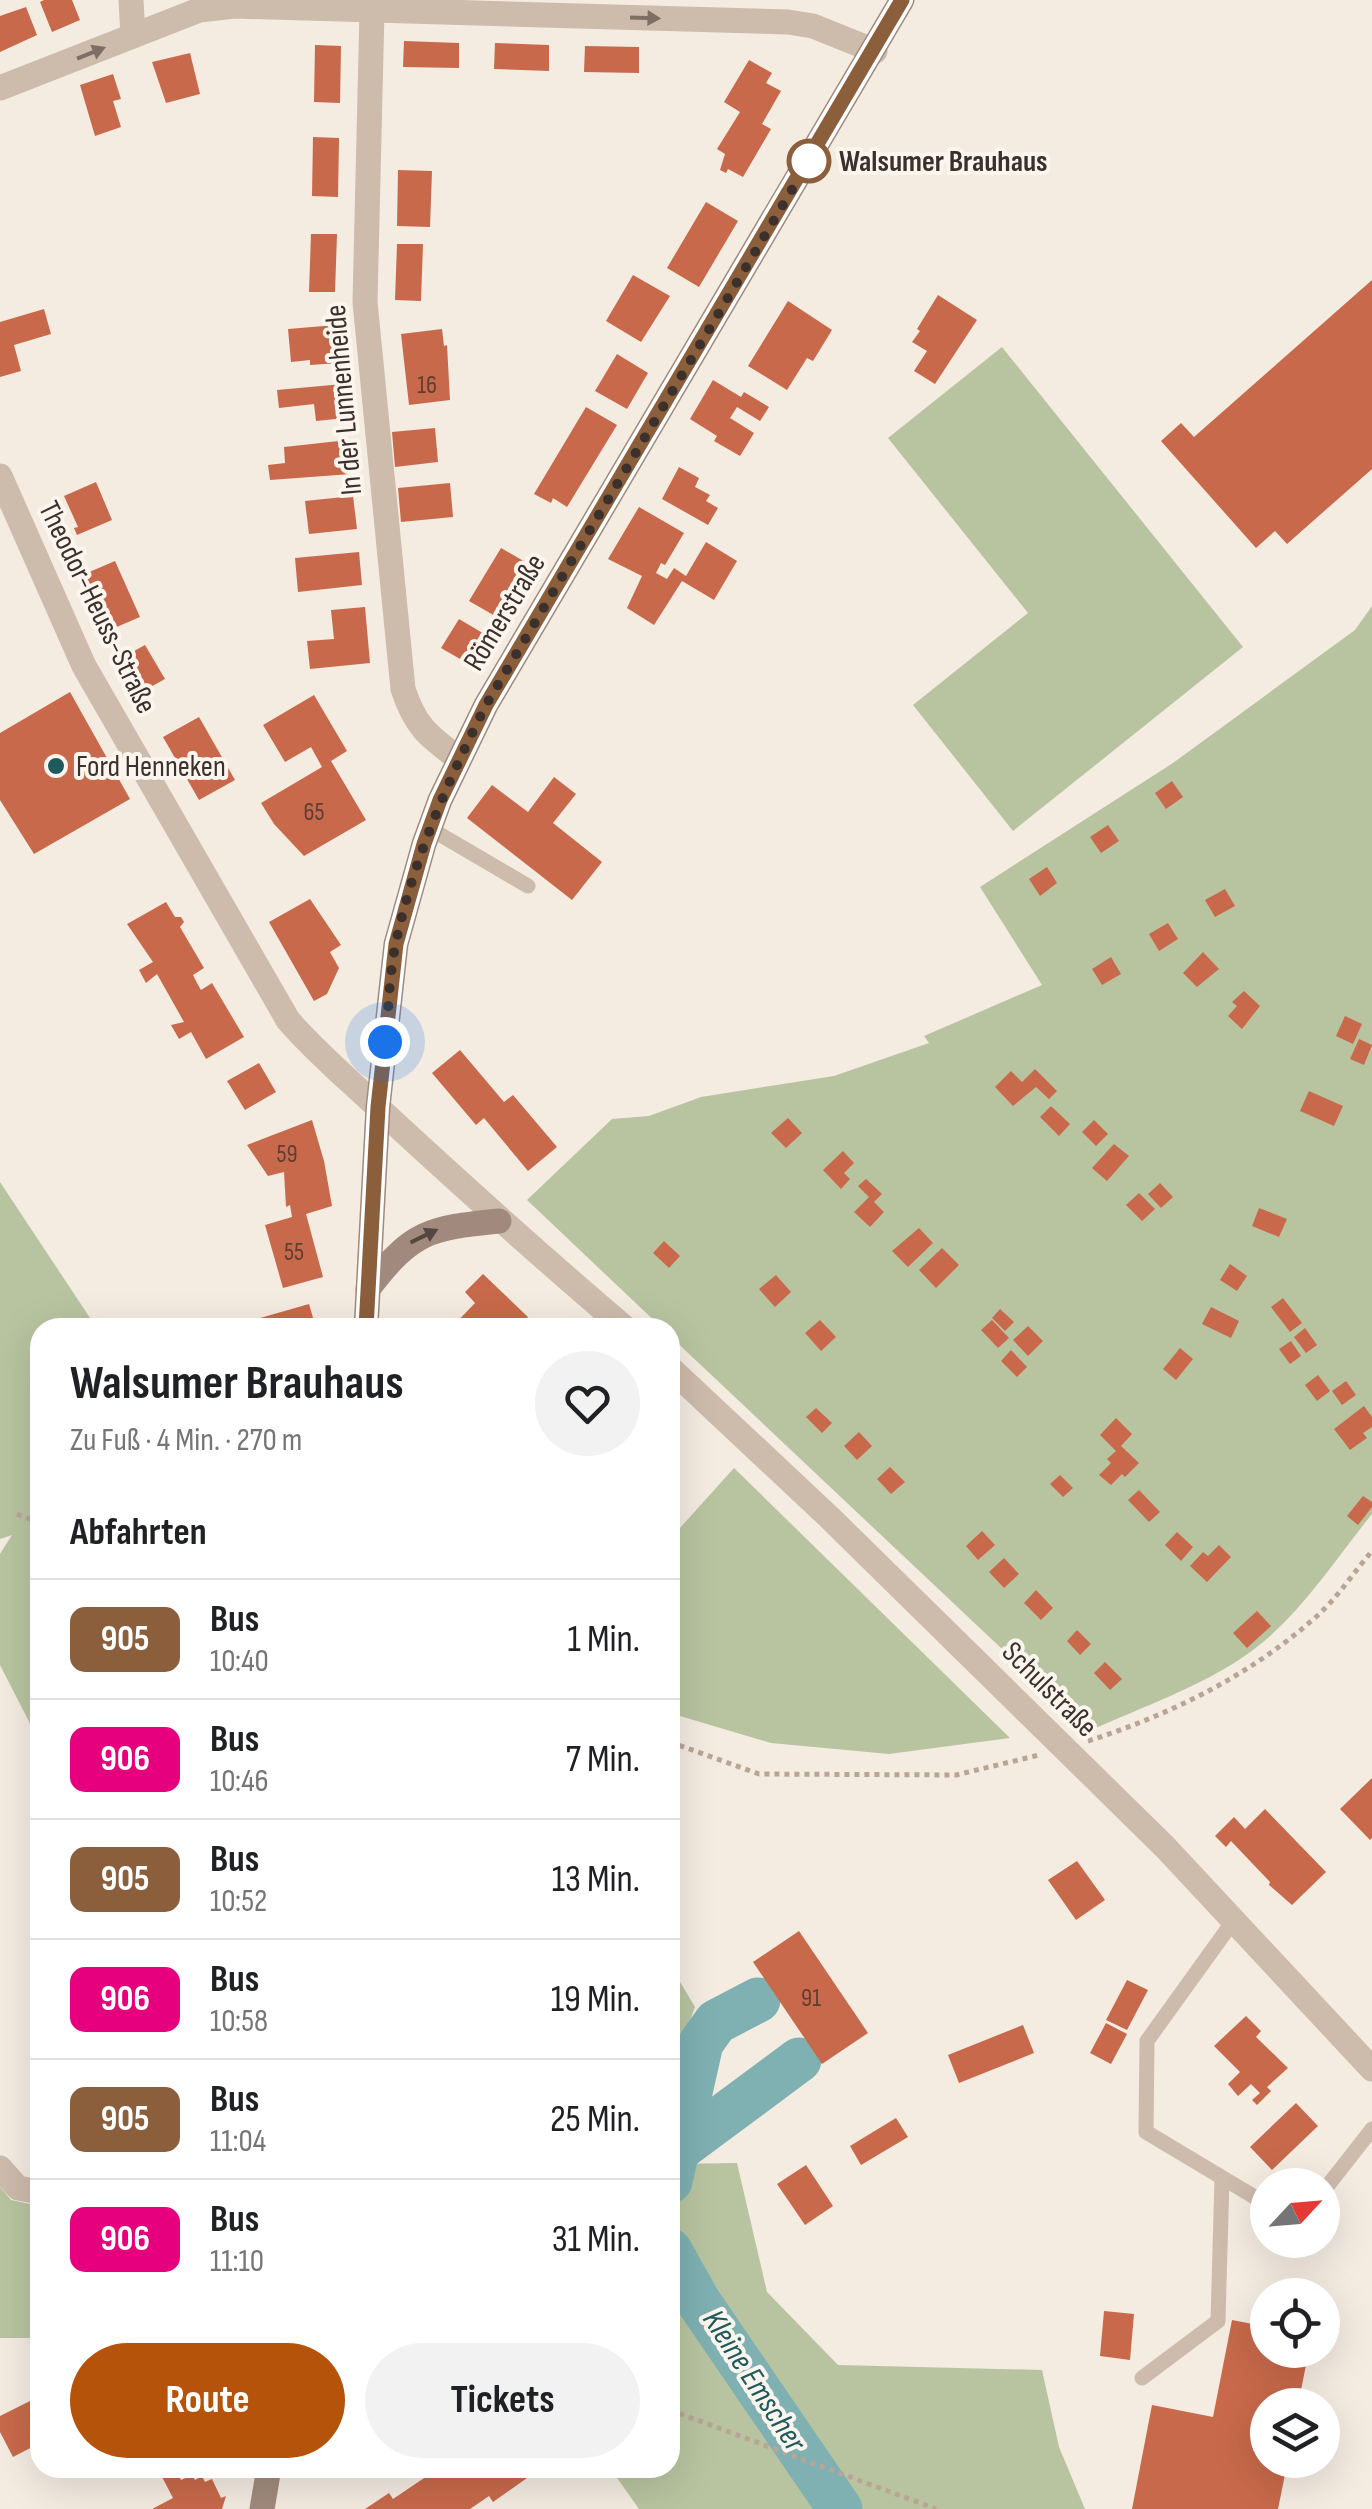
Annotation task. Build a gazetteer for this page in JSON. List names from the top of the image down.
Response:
{
  "streets": {
    "street": [
      "In der Lunnenheide",
      "Theodor-Heuss-Straße",
      "Römerstraße",
      "Schulstraße"
    ]
  },
  "crossings": [
    ["In der Lunnenheide", "Römerstraße"],
    ["Theodor-Heuss-Straße", "Römerstraße"]
  ],
  "water": ["Kleine Emscher"],
  "places": ["Walsumer Brauhaus", "Ford Henneken"],
  "lines": ["bus line 905"],
  "house_numbers": [
    "16",
    "65",
    "59",
    "55",
    "91"
  ],
  "north": "top right",
  "page": {
    "heading": [
      ["Walsumer Brauhaus", "Zu Fuß · 4 Min. · 270 m"],
      "Abfahrten"
    ],
    "list": [
      {
        "mark": "905",
        "name": "Bus",
        "note": "10:40",
        "value": "1 Min."
      },
      {
        "mark": "906",
        "name": "Bus",
        "note": "10:46",
        "value": "7 Min."
      },
      {
        "mark": "905",
        "name": "Bus",
        "note": "10:52",
        "value": "13 Min."
      },
      {
        "mark": "906",
        "name": "Bus",
        "note": "10:58",
        "value": "19 Min."
      },
      {
        "mark": "905",
        "name": "Bus",
        "note": "11:04",
        "value": "25 Min."
      },
      {
        "mark": "906",
        "name": "Bus",
        "note": "11:10",
        "value": "31 Min."
      }
    ],
    "buttons": ["Route", "Tickets"]
  }
}
